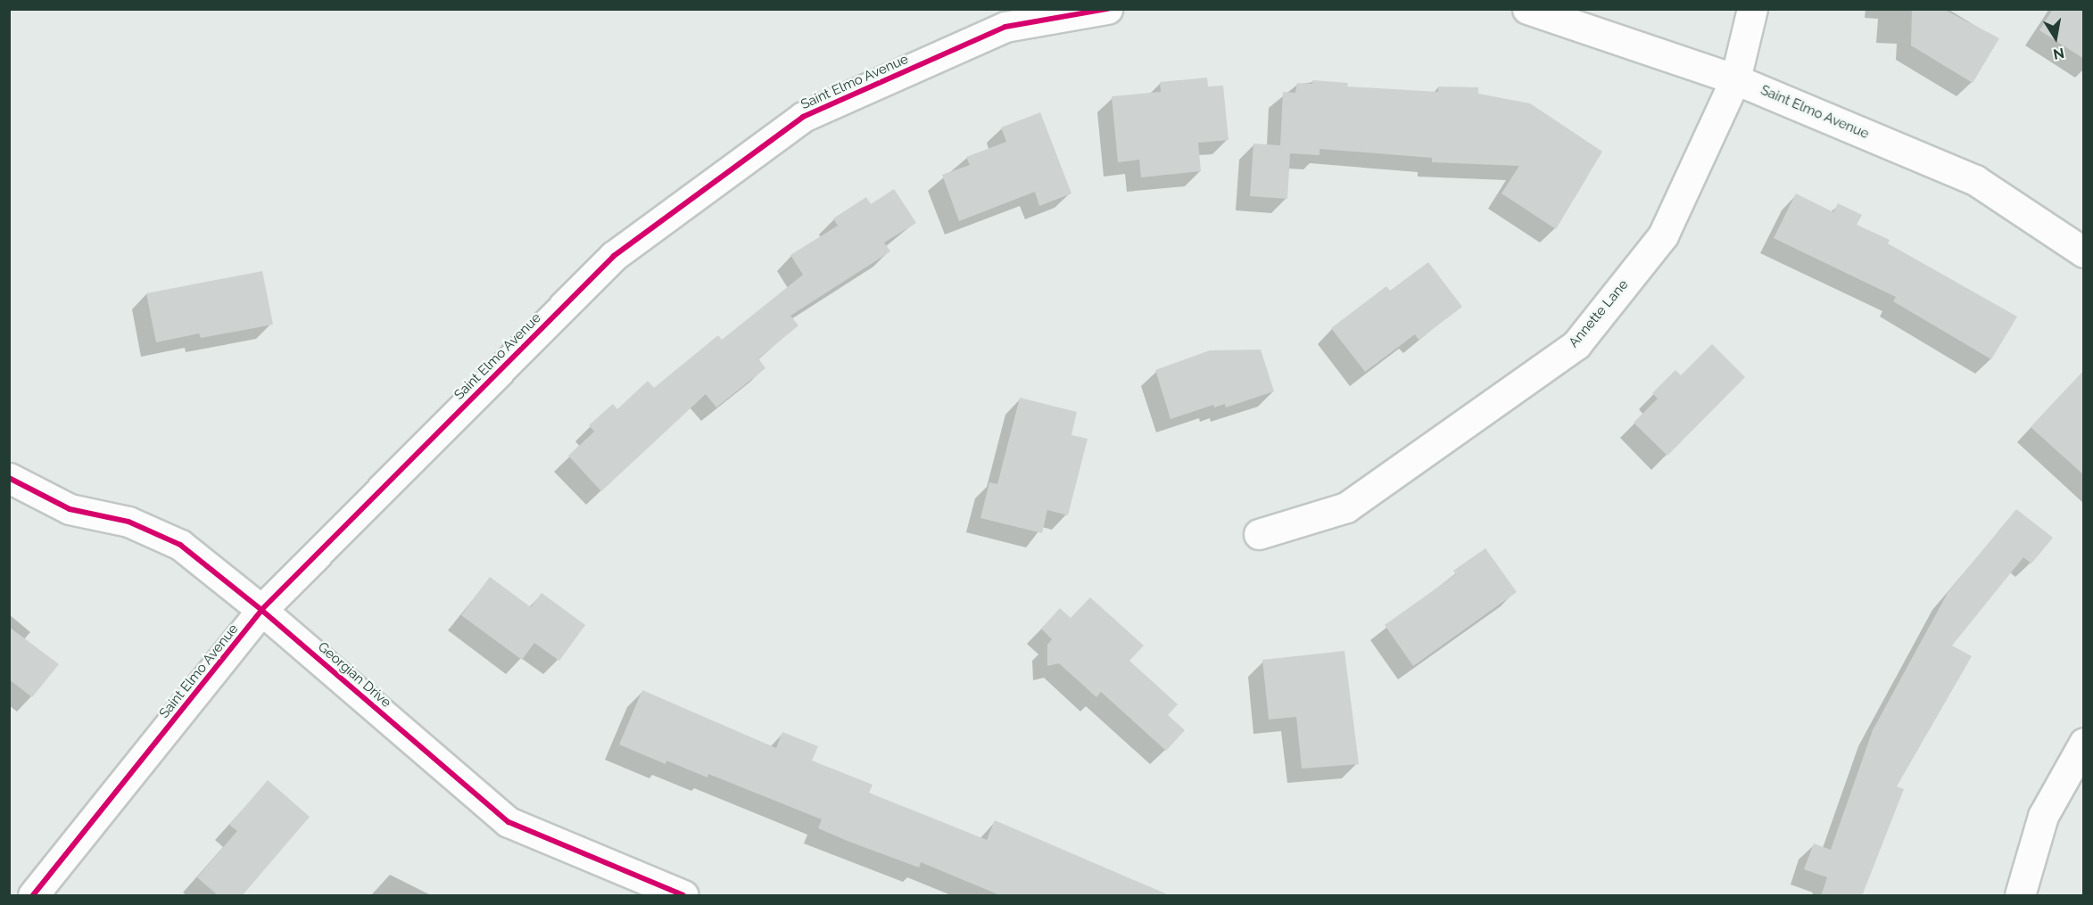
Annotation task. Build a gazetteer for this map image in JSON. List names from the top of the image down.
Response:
{
  "streets": {
    "street": ["Saint Elmo Avenue", "Annette Lane", "Georgian Drive"]
  },
  "crossings": [
    ["Saint Elmo Avenue", "Annette Lane"],
    ["Saint Elmo Avenue", "Georgian Drive"]
  ],
  "north": "bottom"
}
